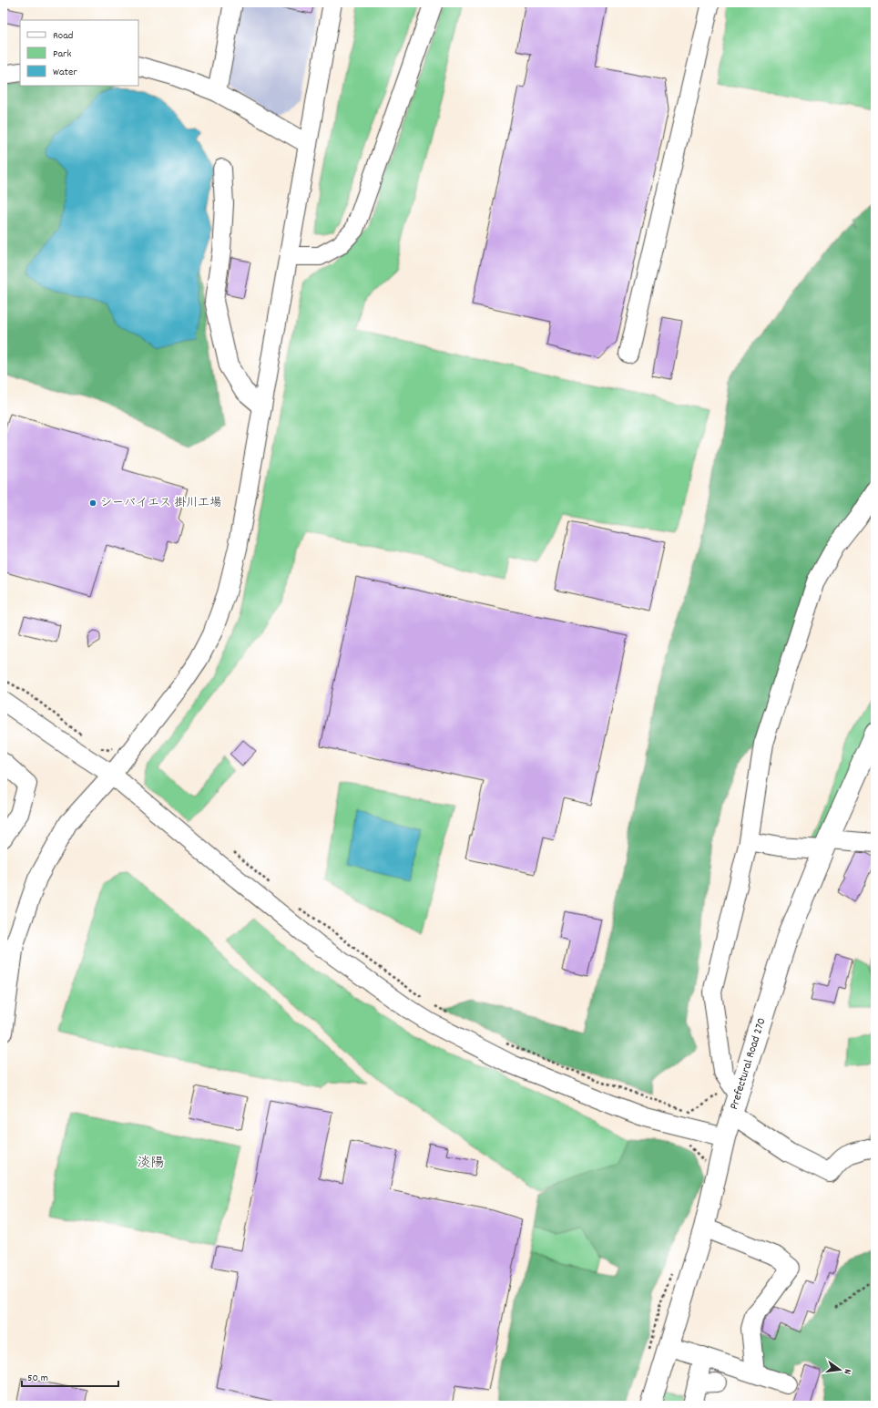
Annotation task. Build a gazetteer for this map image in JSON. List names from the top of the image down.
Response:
{
  "streets": {
    "main road": ["Prefectural Road 270"]
  },
  "districts": ["淡陽"],
  "places": ["シーバイエス 掛川工場"],
  "legend": ["Road", "Park", "Water"],
  "scale_bar": "50 m",
  "north": "right"
}
